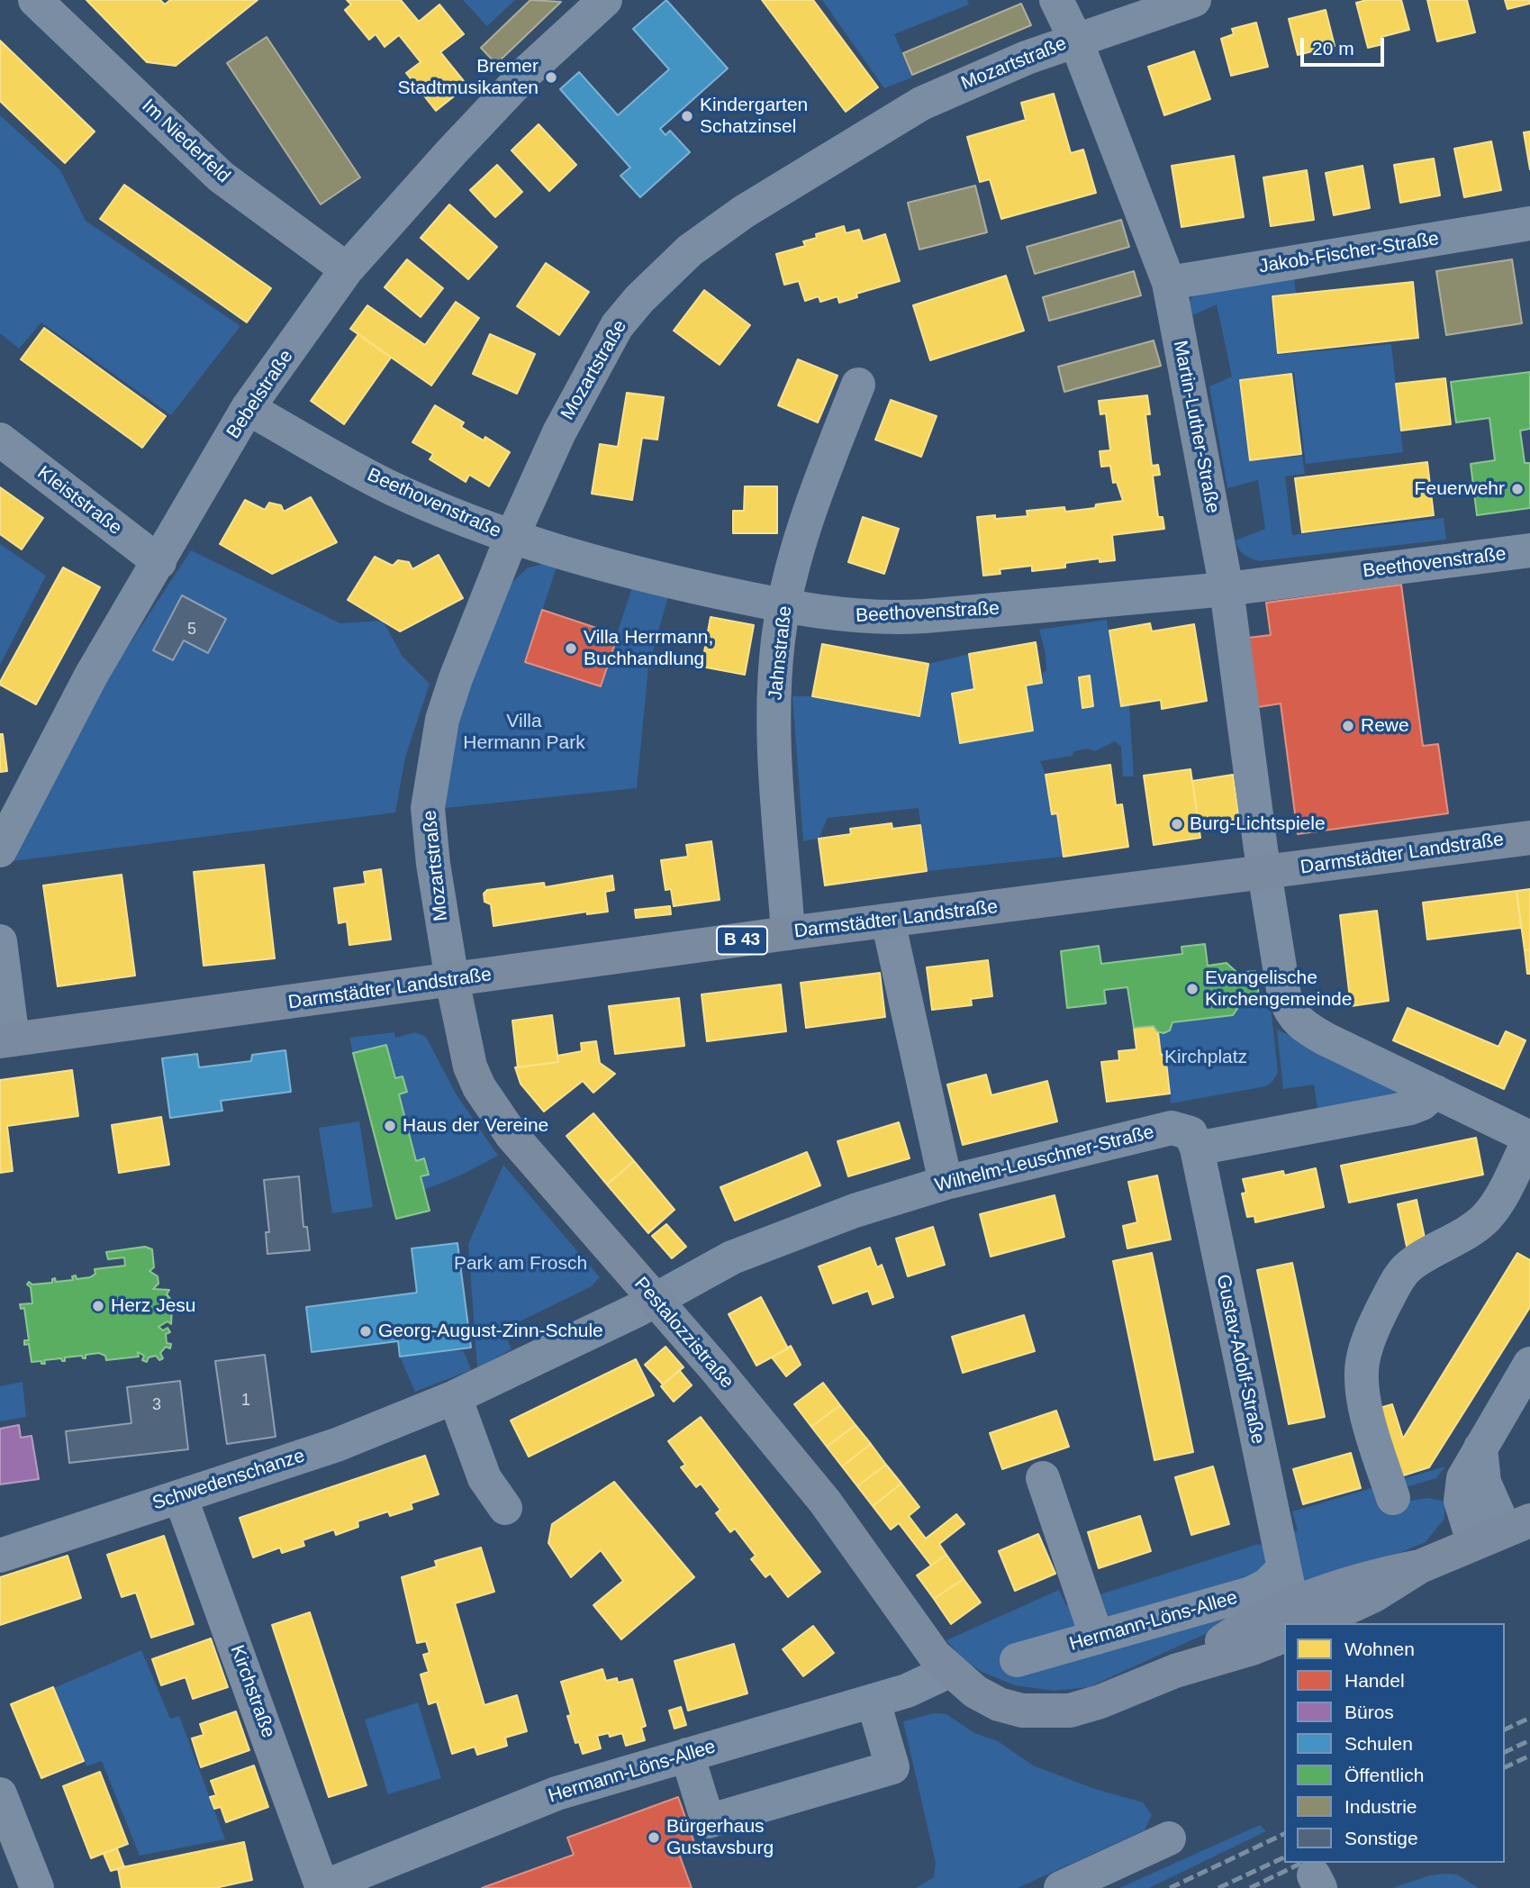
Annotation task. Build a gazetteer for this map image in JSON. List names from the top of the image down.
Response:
{
  "streets": {
    "main road": ["Darmstädter Landstraße", "B 43", "Pestalozzistraße"],
    "street": [
      "Mozartstraße",
      "Im Niederfeld",
      "Jakob-Fischer-Straße",
      "Bebelstraße",
      "Martin-Luther-Straße",
      "Kleiststraße",
      "Beethovenstraße",
      "Jahnstraße",
      "Wilhelm-Leuschner-Straße",
      "Gustav-Adolf-Straße",
      "Schwedenschanze",
      "Hermann-Löns-Allee",
      "Kirchstraße"
    ]
  },
  "crossings": [
    ["Mozartstraße", "Martin-Luther-Straße"],
    ["Mozartstraße", "Beethovenstraße"],
    ["Mozartstraße", "Darmstädter Landstraße"],
    ["Mozartstraße", "Pestalozzistraße"],
    ["Im Niederfeld", "Bebelstraße"],
    ["Jakob-Fischer-Straße", "Martin-Luther-Straße"],
    ["Bebelstraße", "Kleiststraße"],
    ["Bebelstraße", "Beethovenstraße"],
    ["Martin-Luther-Straße", "Beethovenstraße"],
    ["Martin-Luther-Straße", "Darmstädter Landstraße"],
    ["Beethovenstraße", "Jahnstraße"],
    ["Jahnstraße", "Darmstädter Landstraße"],
    ["Darmstädter Landstraße", "Pestalozzistraße"],
    ["Wilhelm-Leuschner-Straße", "Pestalozzistraße"],
    ["Wilhelm-Leuschner-Straße", "Gustav-Adolf-Straße"],
    ["Wilhelm-Leuschner-Straße", "Schwedenschanze"],
    ["Pestalozzistraße", "Schwedenschanze"],
    ["Pestalozzistraße", "Hermann-Löns-Allee"],
    ["Gustav-Adolf-Straße", "Hermann-Löns-Allee"],
    ["Schwedenschanze", "Kirchstraße"],
    ["Hermann-Löns-Allee", "Kirchstraße"]
  ],
  "parks": ["Villa Hermann Park", "Kirchplatz", "Park am Frosch"],
  "places": [
    "Bremer Stadtmusikanten",
    "Kindergarten Schatzinsel",
    "Feuerwehr",
    "Villa Herrmann, Buchhandlung",
    "Rewe",
    "Burg-Lichtspiele",
    "Evangelische Kirchengemeinde",
    "Haus der Vereine",
    "Herz Jesu",
    "Georg-August-Zinn-Schule",
    "Bürgerhaus Gustavsburg"
  ],
  "house_numbers": ["5", "1", "3"],
  "legend": [
    "Wohnen",
    "Handel",
    "Büros",
    "Schulen",
    "Öffentlich",
    "Industrie",
    "Sonstige"
  ],
  "scale_bar": "20 m"
}
